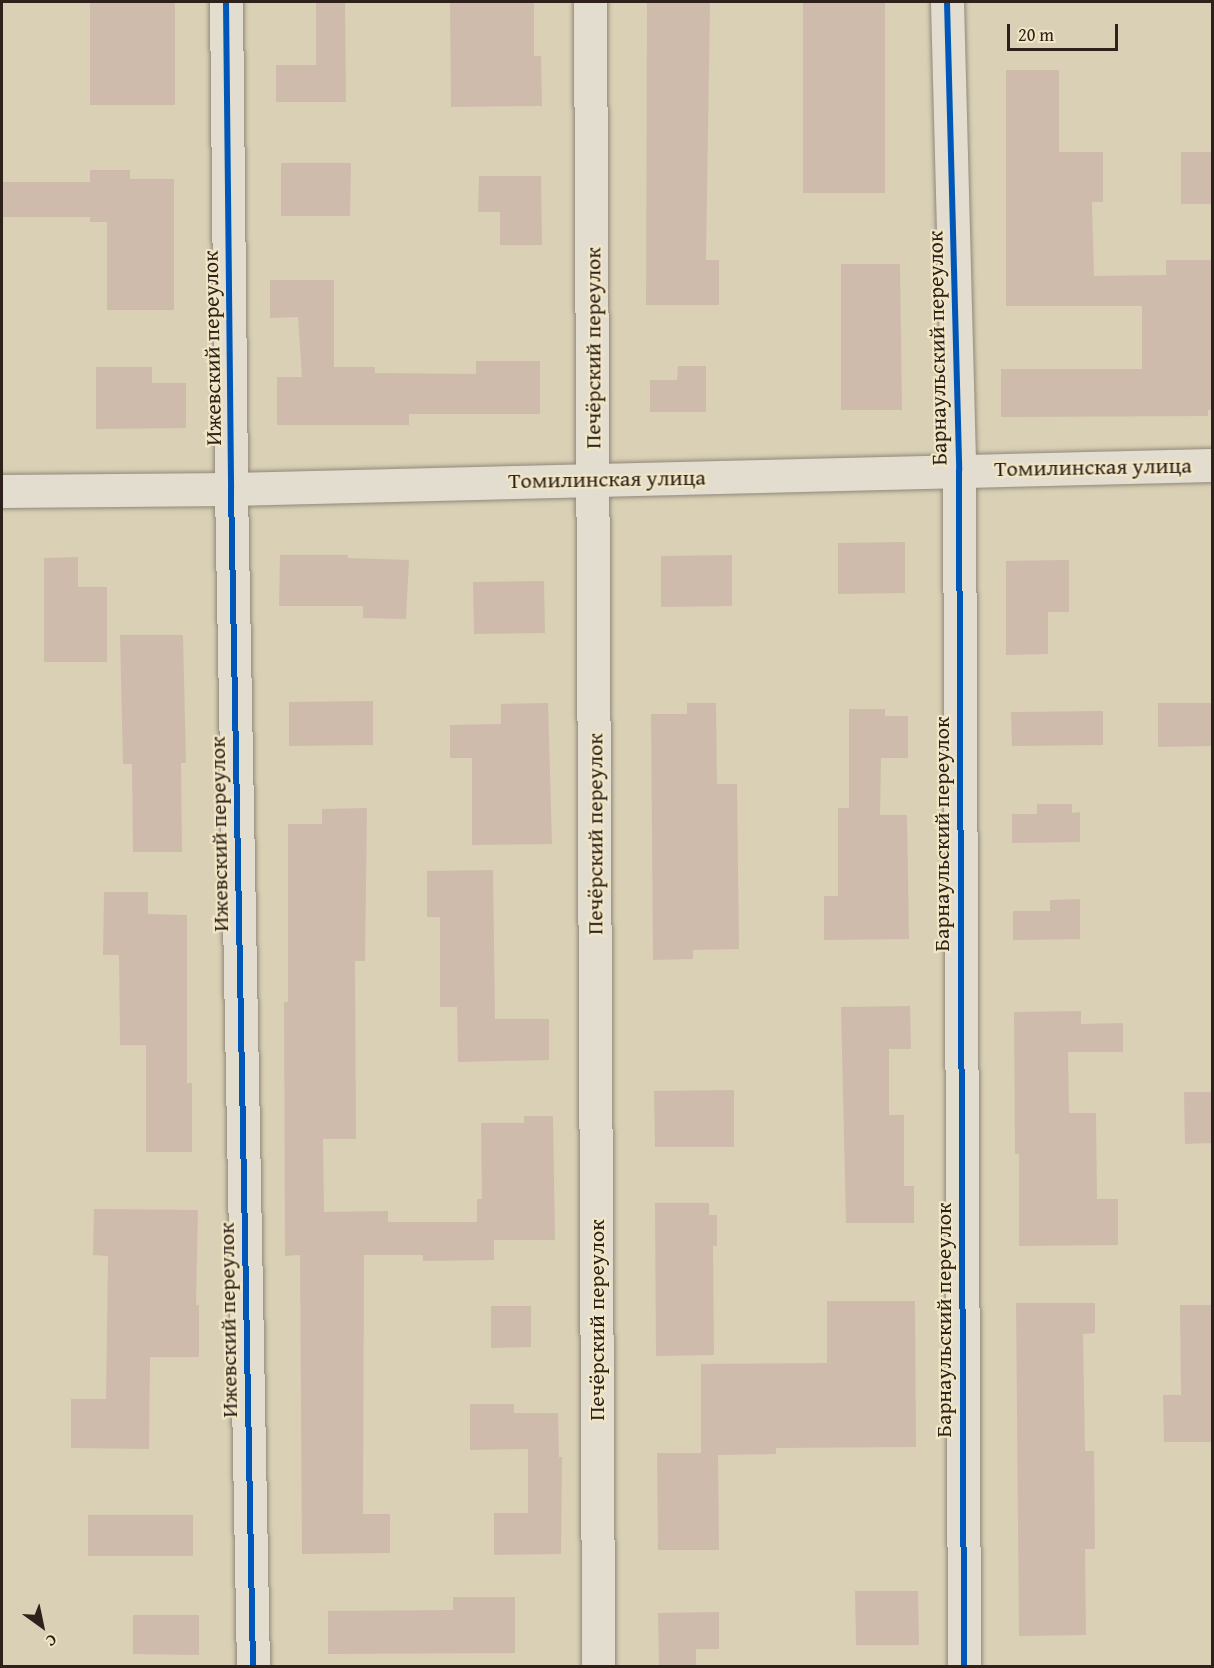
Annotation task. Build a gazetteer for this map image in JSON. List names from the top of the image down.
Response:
{
  "streets": {
    "street": [
      "Ижевский переулок",
      "Печёрский переулок",
      "Барнаульский переулок",
      "Томилинская улица"
    ]
  },
  "crossings": [
    ["Ижевский переулок", "Томилинская улица"],
    ["Печёрский переулок", "Томилинская улица"],
    ["Барнаульский переулок", "Томилинская улица"]
  ],
  "scale_bar": "20 m",
  "north": "bottom right"
}
